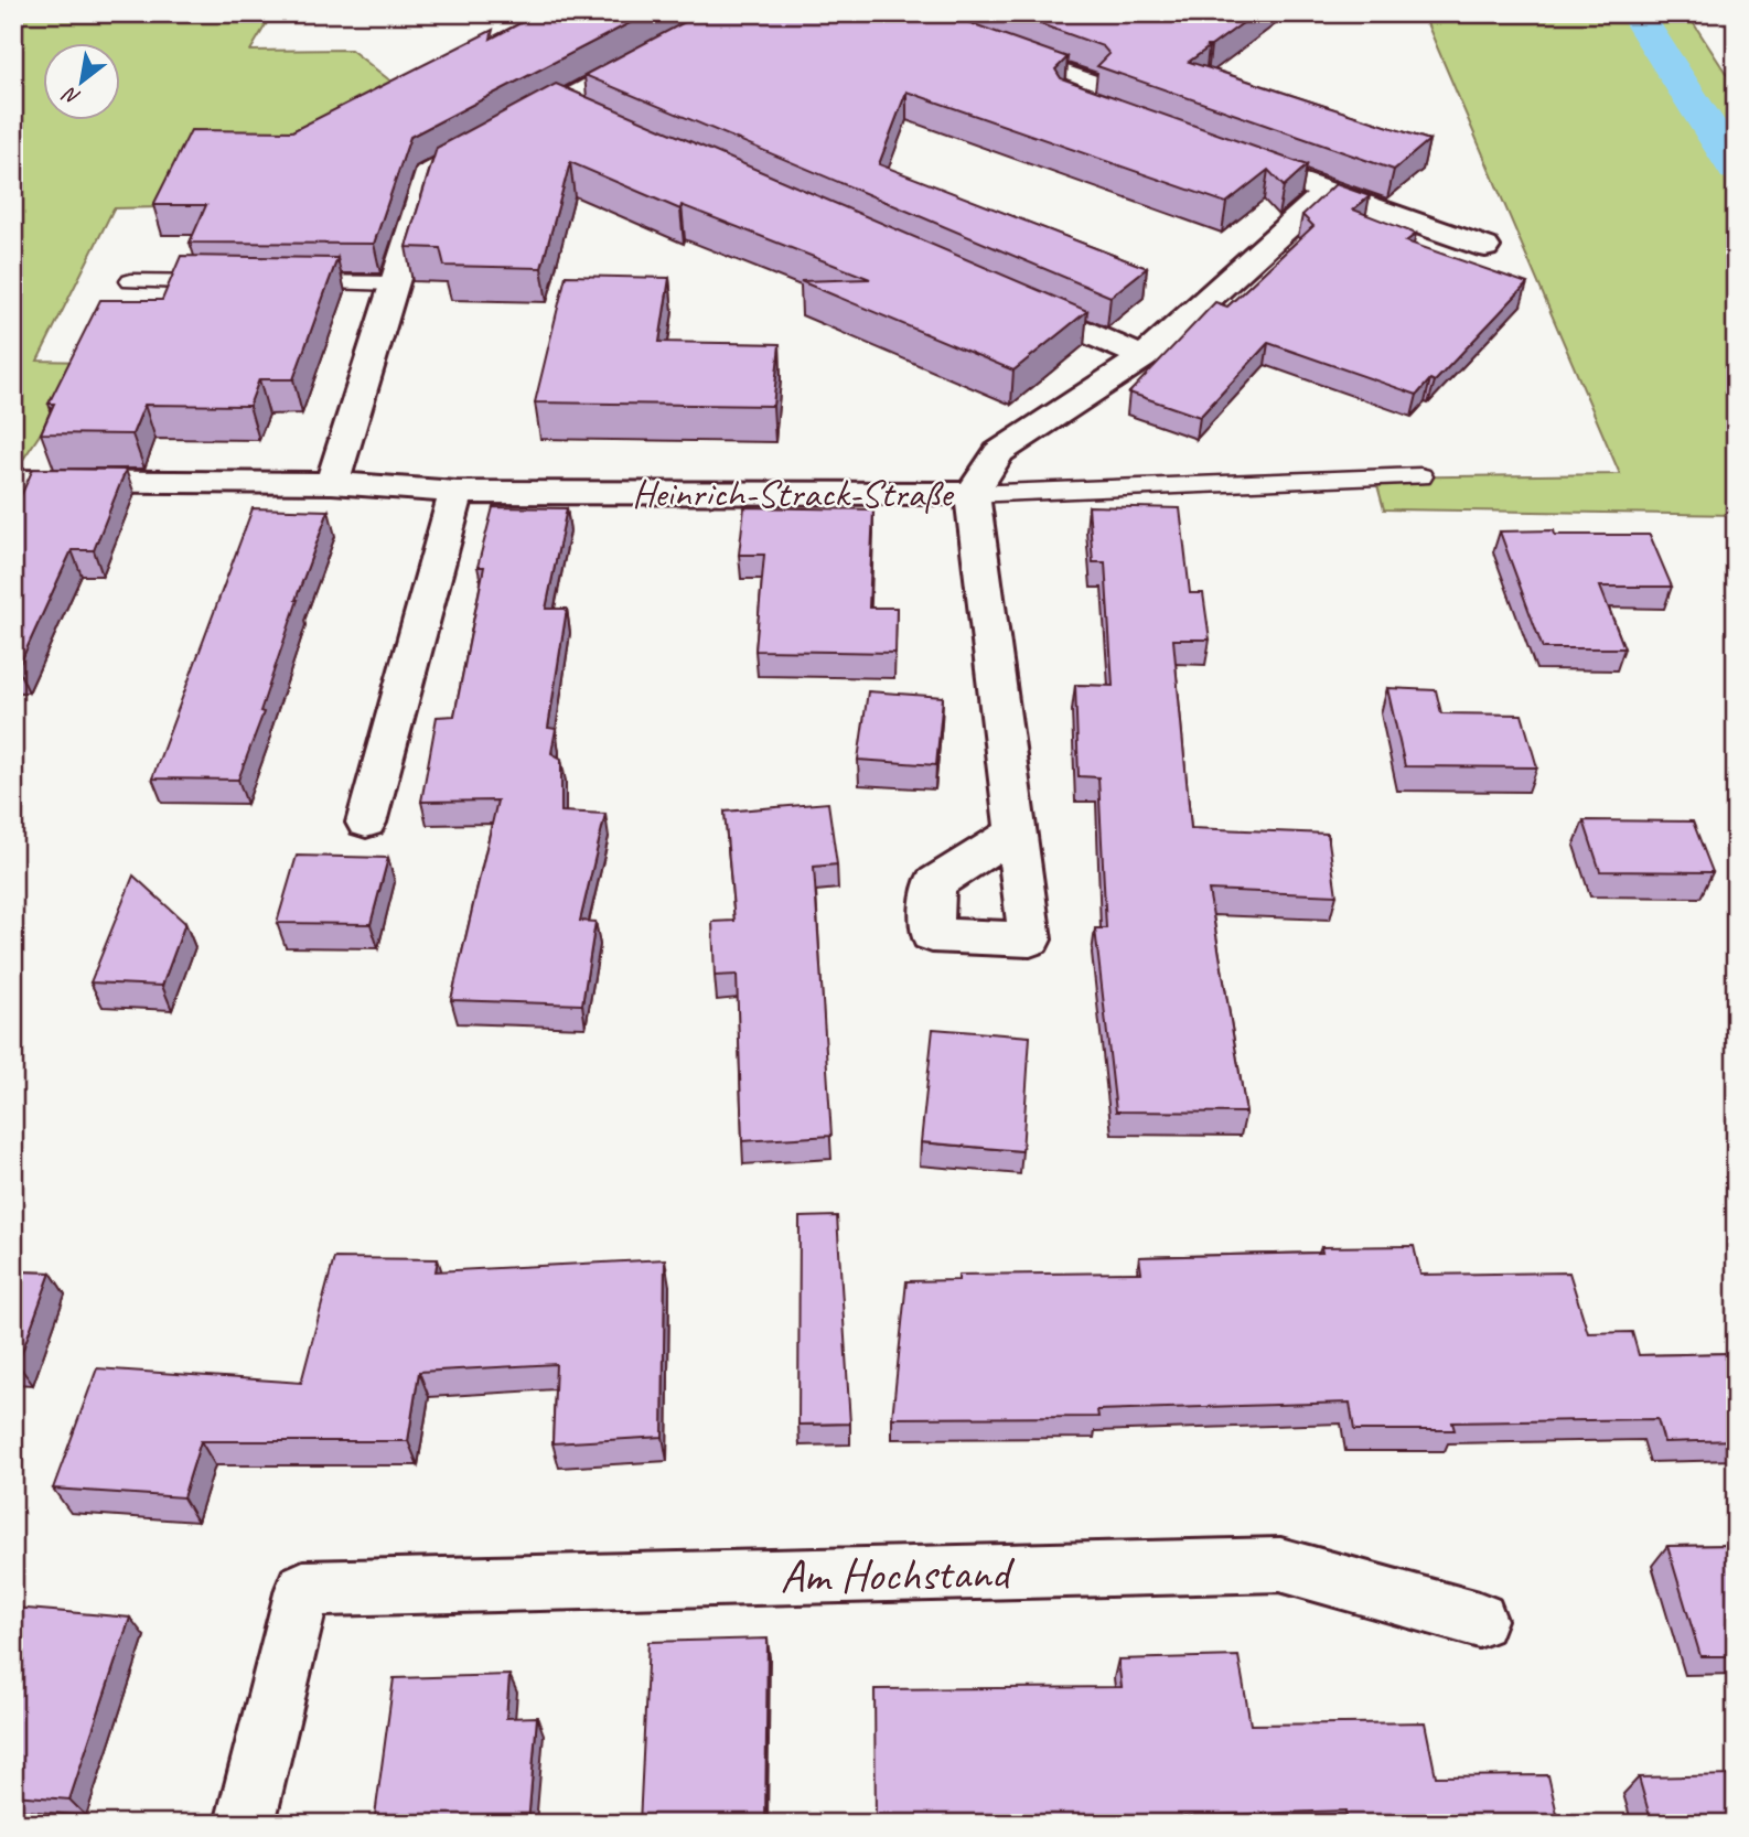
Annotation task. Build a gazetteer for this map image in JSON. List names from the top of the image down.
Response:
{
  "streets": {
    "street": ["Heinrich-Strack-Straße", "Am Hochstand"]
  },
  "north": "bottom left"
}
